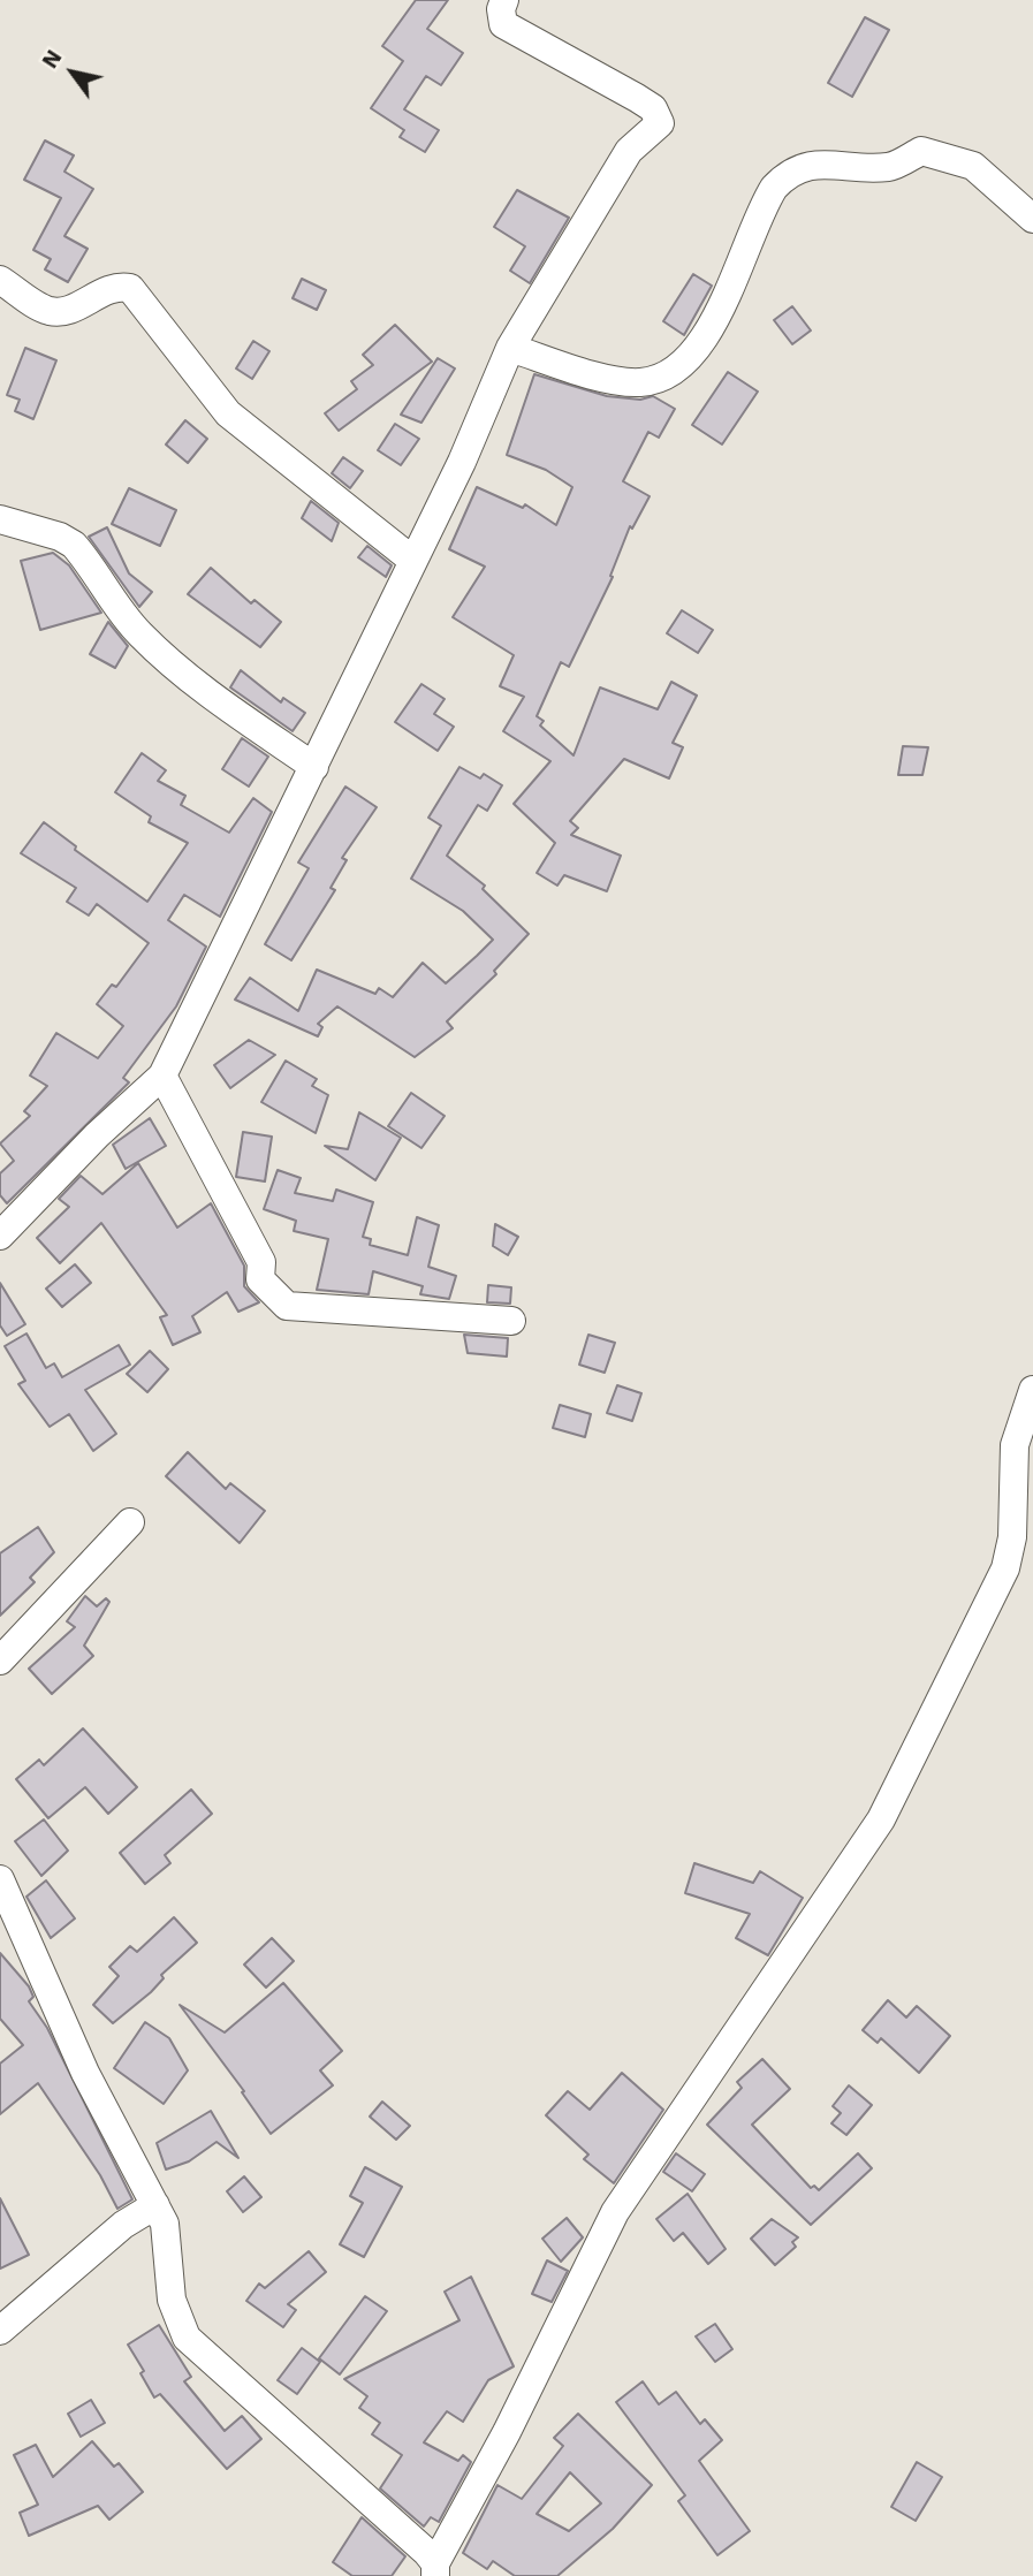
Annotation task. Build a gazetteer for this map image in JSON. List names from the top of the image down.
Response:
{
  "north": "top left"
}
